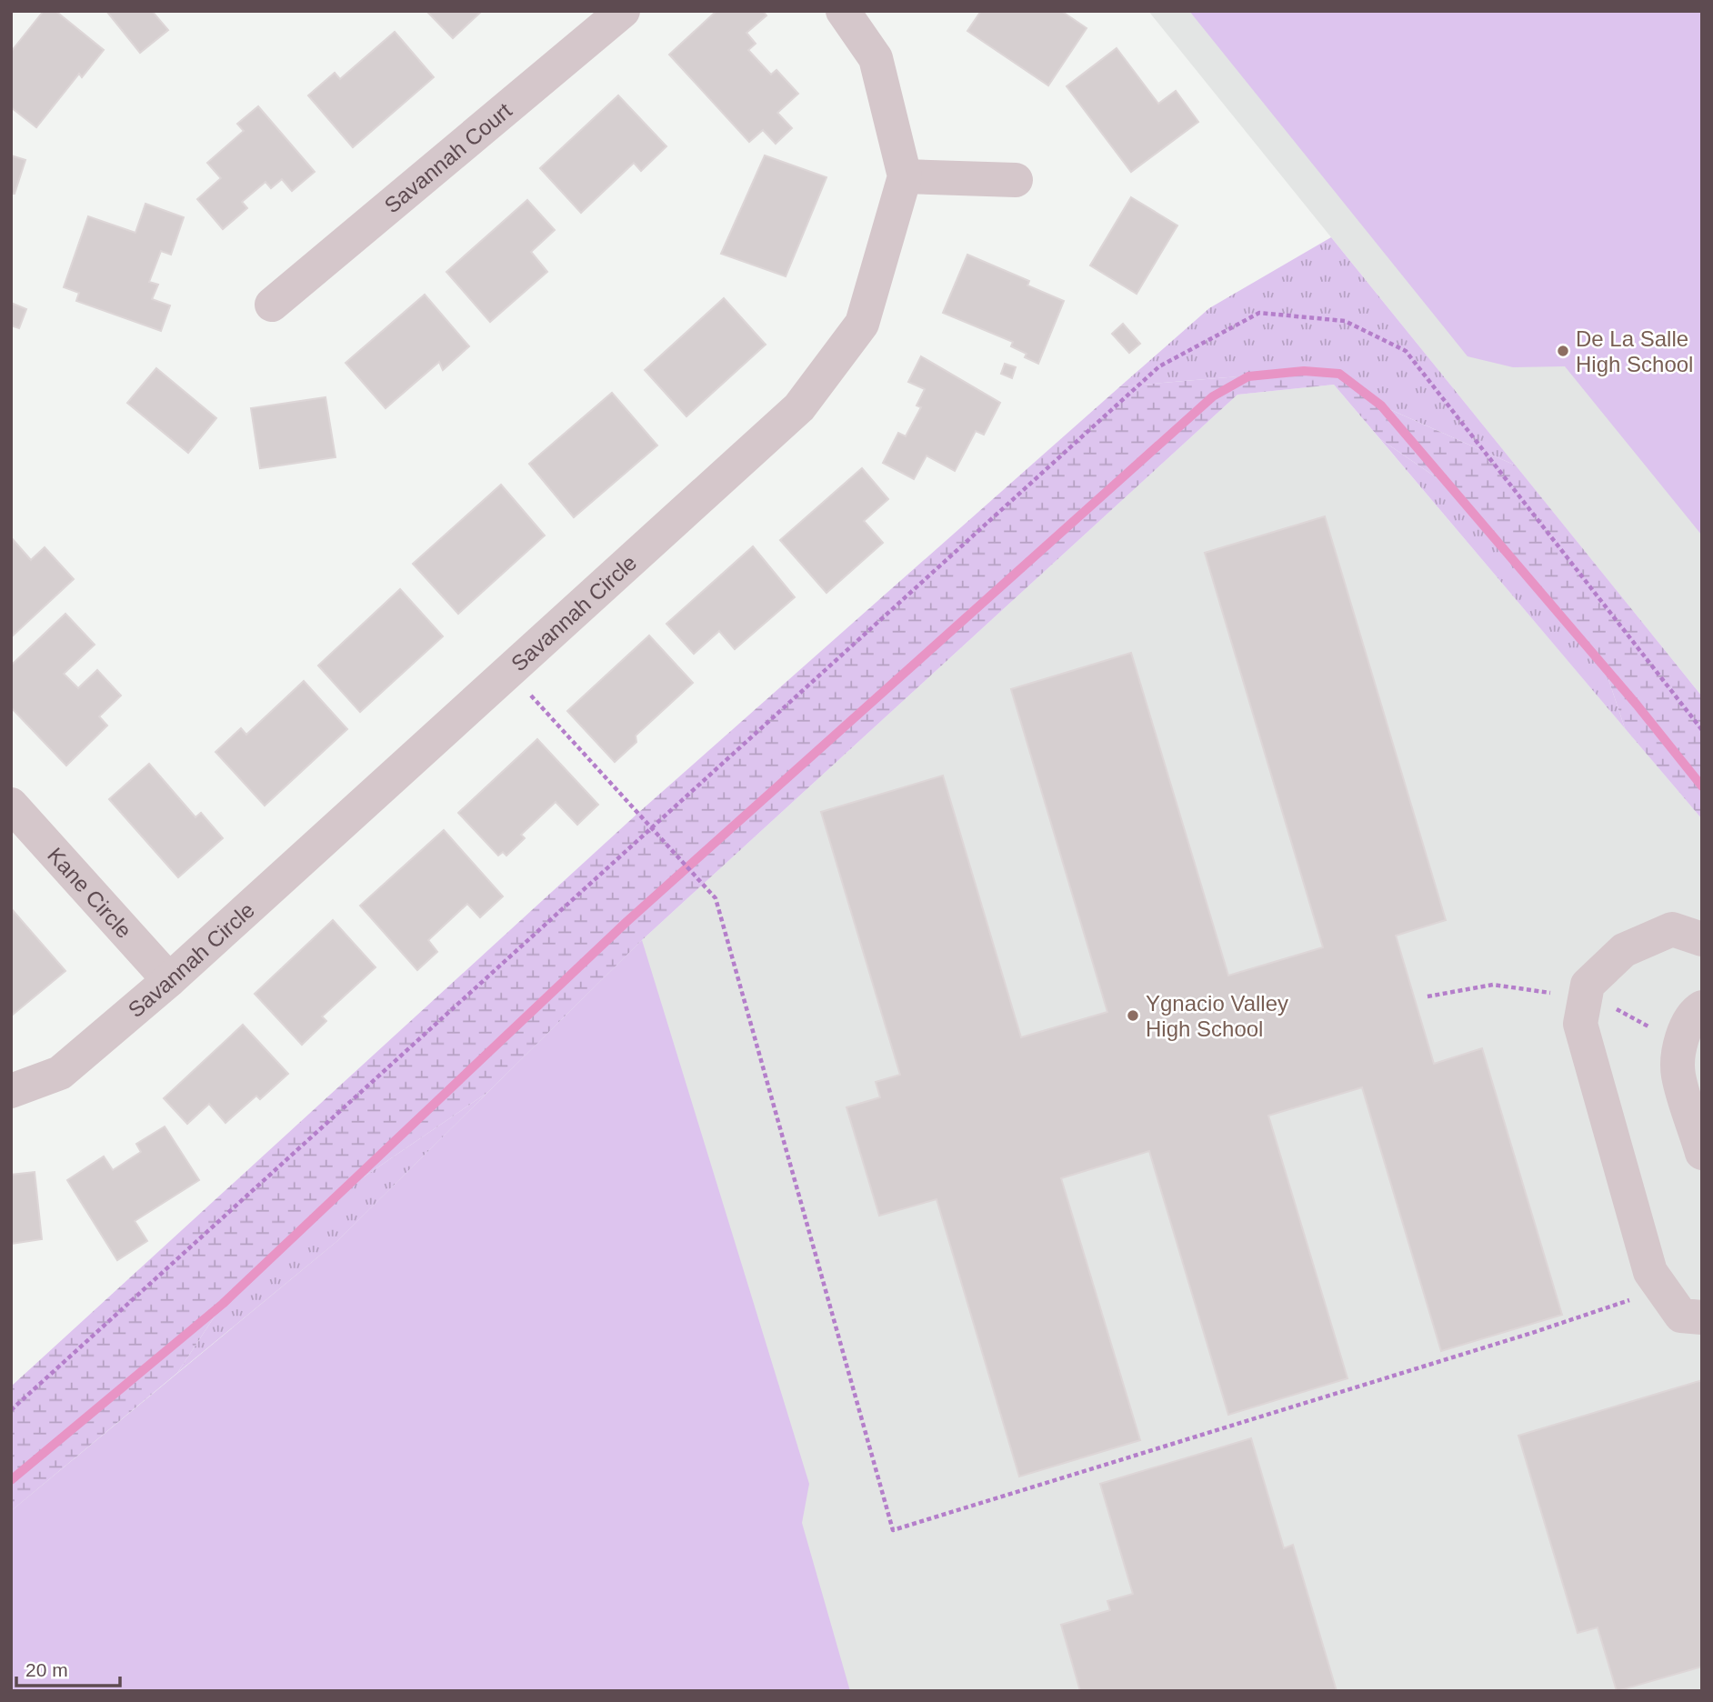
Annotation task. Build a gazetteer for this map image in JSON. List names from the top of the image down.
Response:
{
  "streets": {
    "street": ["Savannah Court", "Savannah Circle", "Kane Circle"]
  },
  "crossings": [
    ["Savannah Circle", "Kane Circle"]
  ],
  "places": ["De La Salle High School", "Ygnacio Valley High School"],
  "scale_bar": "20 m"
}
